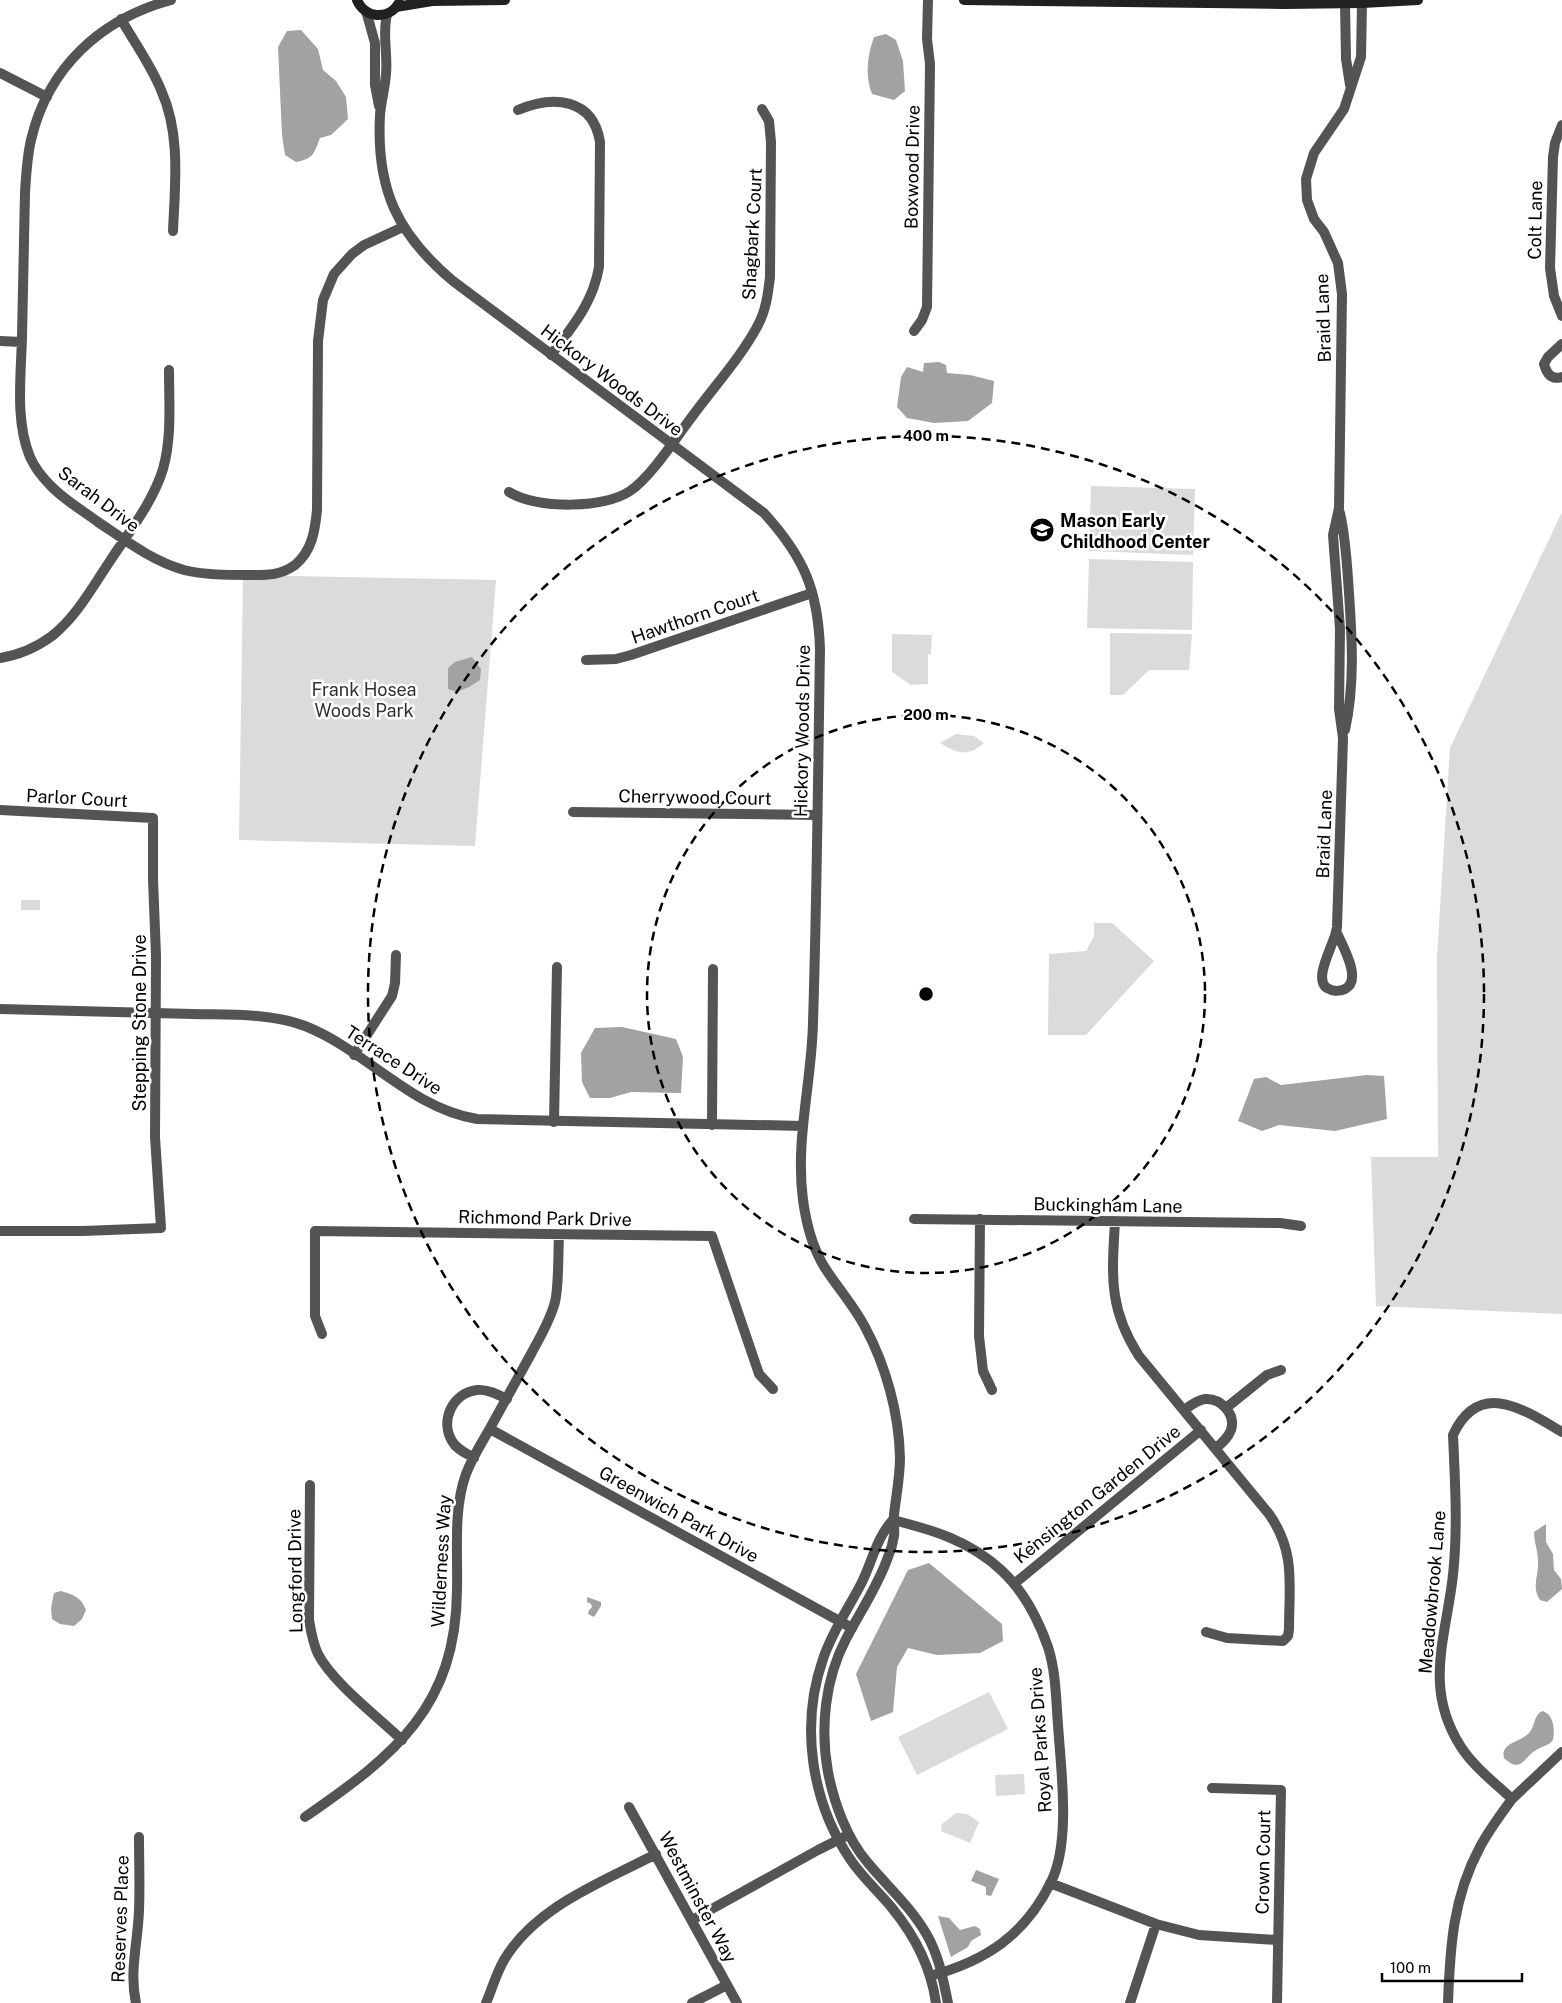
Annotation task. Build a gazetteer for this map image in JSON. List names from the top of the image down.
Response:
{
  "streets": {
    "street": [
      "Boxwood Drive",
      "Colt Lane",
      "Shagbark Court",
      "Braid Lane",
      "Hickory Woods Drive",
      "Sarah Drive",
      "Hawthorn Court",
      "Cherrywood Court",
      "Parlor Court",
      "Stepping Stone Drive",
      "Terrace Drive",
      "Buckingham Lane",
      "Richmond Park Drive",
      "Kensington Garden Drive",
      "Greenwich Park Drive",
      "Wilderness Way",
      "Longford Drive",
      "Meadowbrook Lane",
      "Royal Parks Drive",
      "Crown Court",
      "Westminster Way",
      "Reserves Place"
    ]
  },
  "crossings": [
    ["Shagbark Court", "Hickory Woods Drive"],
    ["Hickory Woods Drive", "Sarah Drive"],
    ["Hickory Woods Drive", "Hawthorn Court"],
    ["Hickory Woods Drive", "Cherrywood Court"],
    ["Hickory Woods Drive", "Terrace Drive"],
    ["Hickory Woods Drive", "Greenwich Park Drive"],
    ["Hickory Woods Drive", "Royal Parks Drive"],
    ["Parlor Court", "Stepping Stone Drive"],
    ["Stepping Stone Drive", "Terrace Drive"],
    ["Richmond Park Drive", "Wilderness Way"],
    ["Kensington Garden Drive", "Royal Parks Drive"],
    ["Greenwich Park Drive", "Wilderness Way"],
    ["Wilderness Way", "Longford Drive"]
  ],
  "parks": ["Frank Hosea Woods Park"],
  "places": {
    "school or university": ["Mason Early Childhood Center"]
  },
  "scale_bar": "100 m",
  "rings": ["400 m", "200 m"]
}
